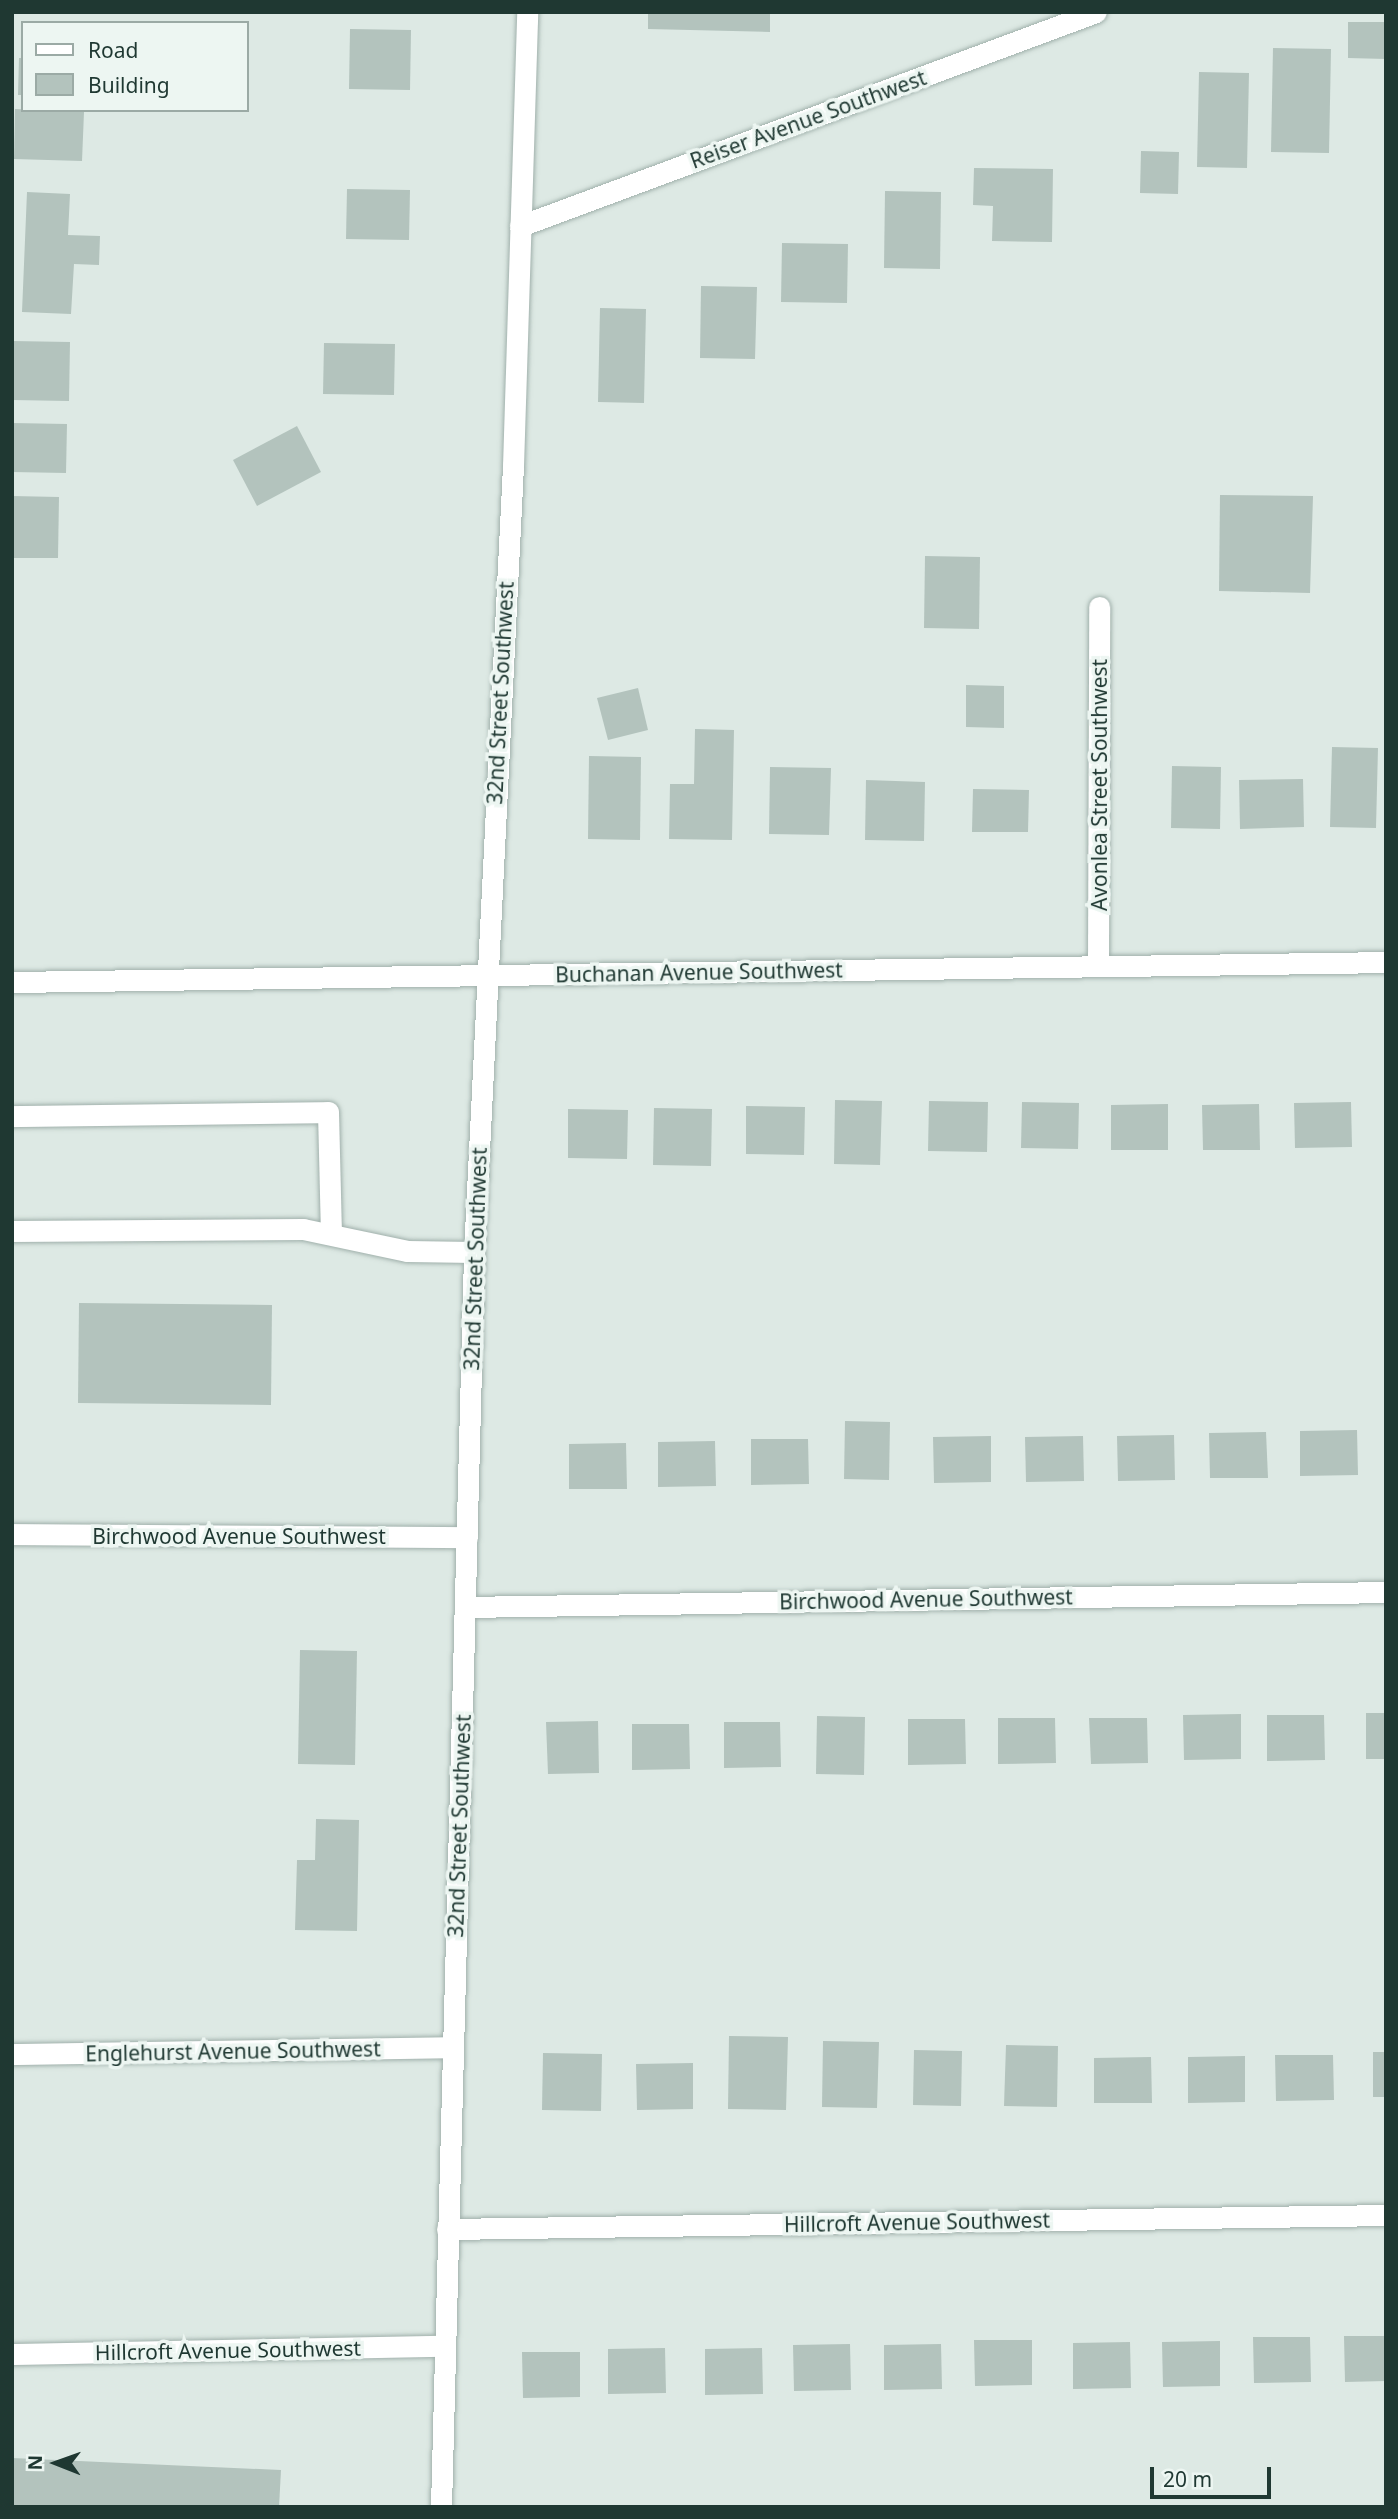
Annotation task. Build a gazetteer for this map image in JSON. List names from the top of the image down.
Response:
{
  "streets": {
    "street": [
      "Reiser Avenue Southwest",
      "32nd Street Southwest",
      "Avonlea Street Southwest",
      "Buchanan Avenue Southwest",
      "Birchwood Avenue Southwest",
      "Englehurst Avenue Southwest",
      "Hillcroft Avenue Southwest"
    ]
  },
  "crossings": [
    ["Reiser Avenue Southwest", "32nd Street Southwest"],
    ["32nd Street Southwest", "Buchanan Avenue Southwest"],
    ["32nd Street Southwest", "Birchwood Avenue Southwest"],
    ["32nd Street Southwest", "Englehurst Avenue Southwest"],
    ["32nd Street Southwest", "Hillcroft Avenue Southwest"],
    ["Avonlea Street Southwest", "Buchanan Avenue Southwest"]
  ],
  "legend": ["Road", "Building"],
  "scale_bar": "20 m",
  "north": "left"
}
